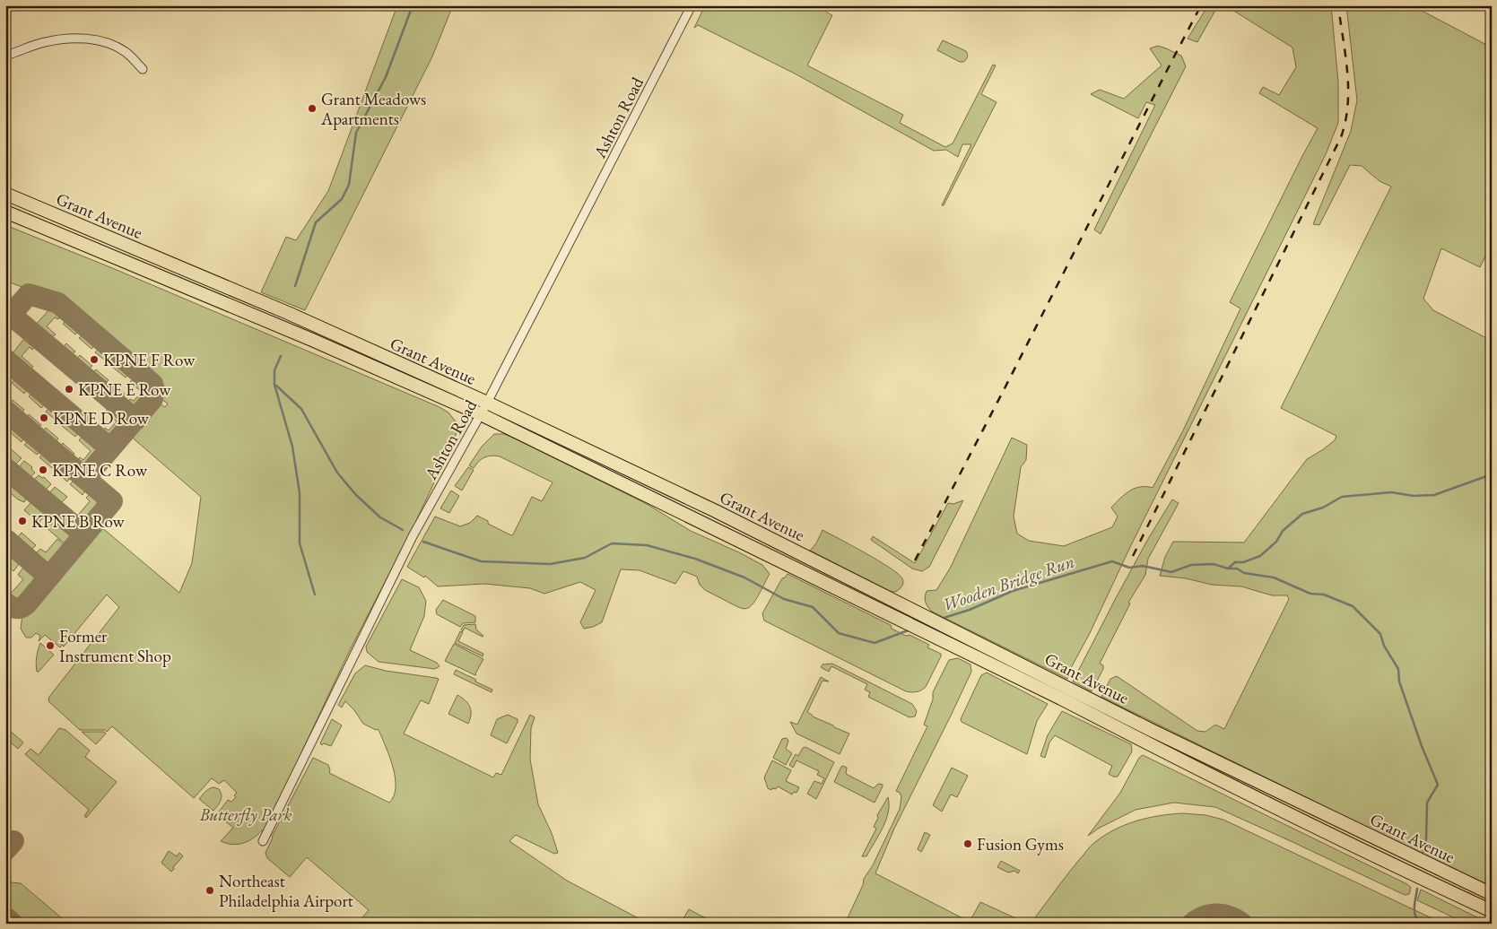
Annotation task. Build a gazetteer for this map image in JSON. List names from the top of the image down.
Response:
{
  "streets": {
    "main road": ["Grant Avenue"],
    "street": ["Ashton Road"]
  },
  "crossings": [
    ["Ashton Road", "Grant Avenue"]
  ],
  "water": ["Wooden Bridge Run"],
  "parks": ["Butterfly Park"],
  "places": [
    "Grant Meadows Apartments",
    "KPNE F Row",
    "KPNE E Row",
    "KPNE D Row",
    "KPNE C Row",
    "KPNE B Row",
    "Former Instrument Shop",
    "Fusion Gyms",
    "Northeast Philadelphia Airport"
  ]
}
